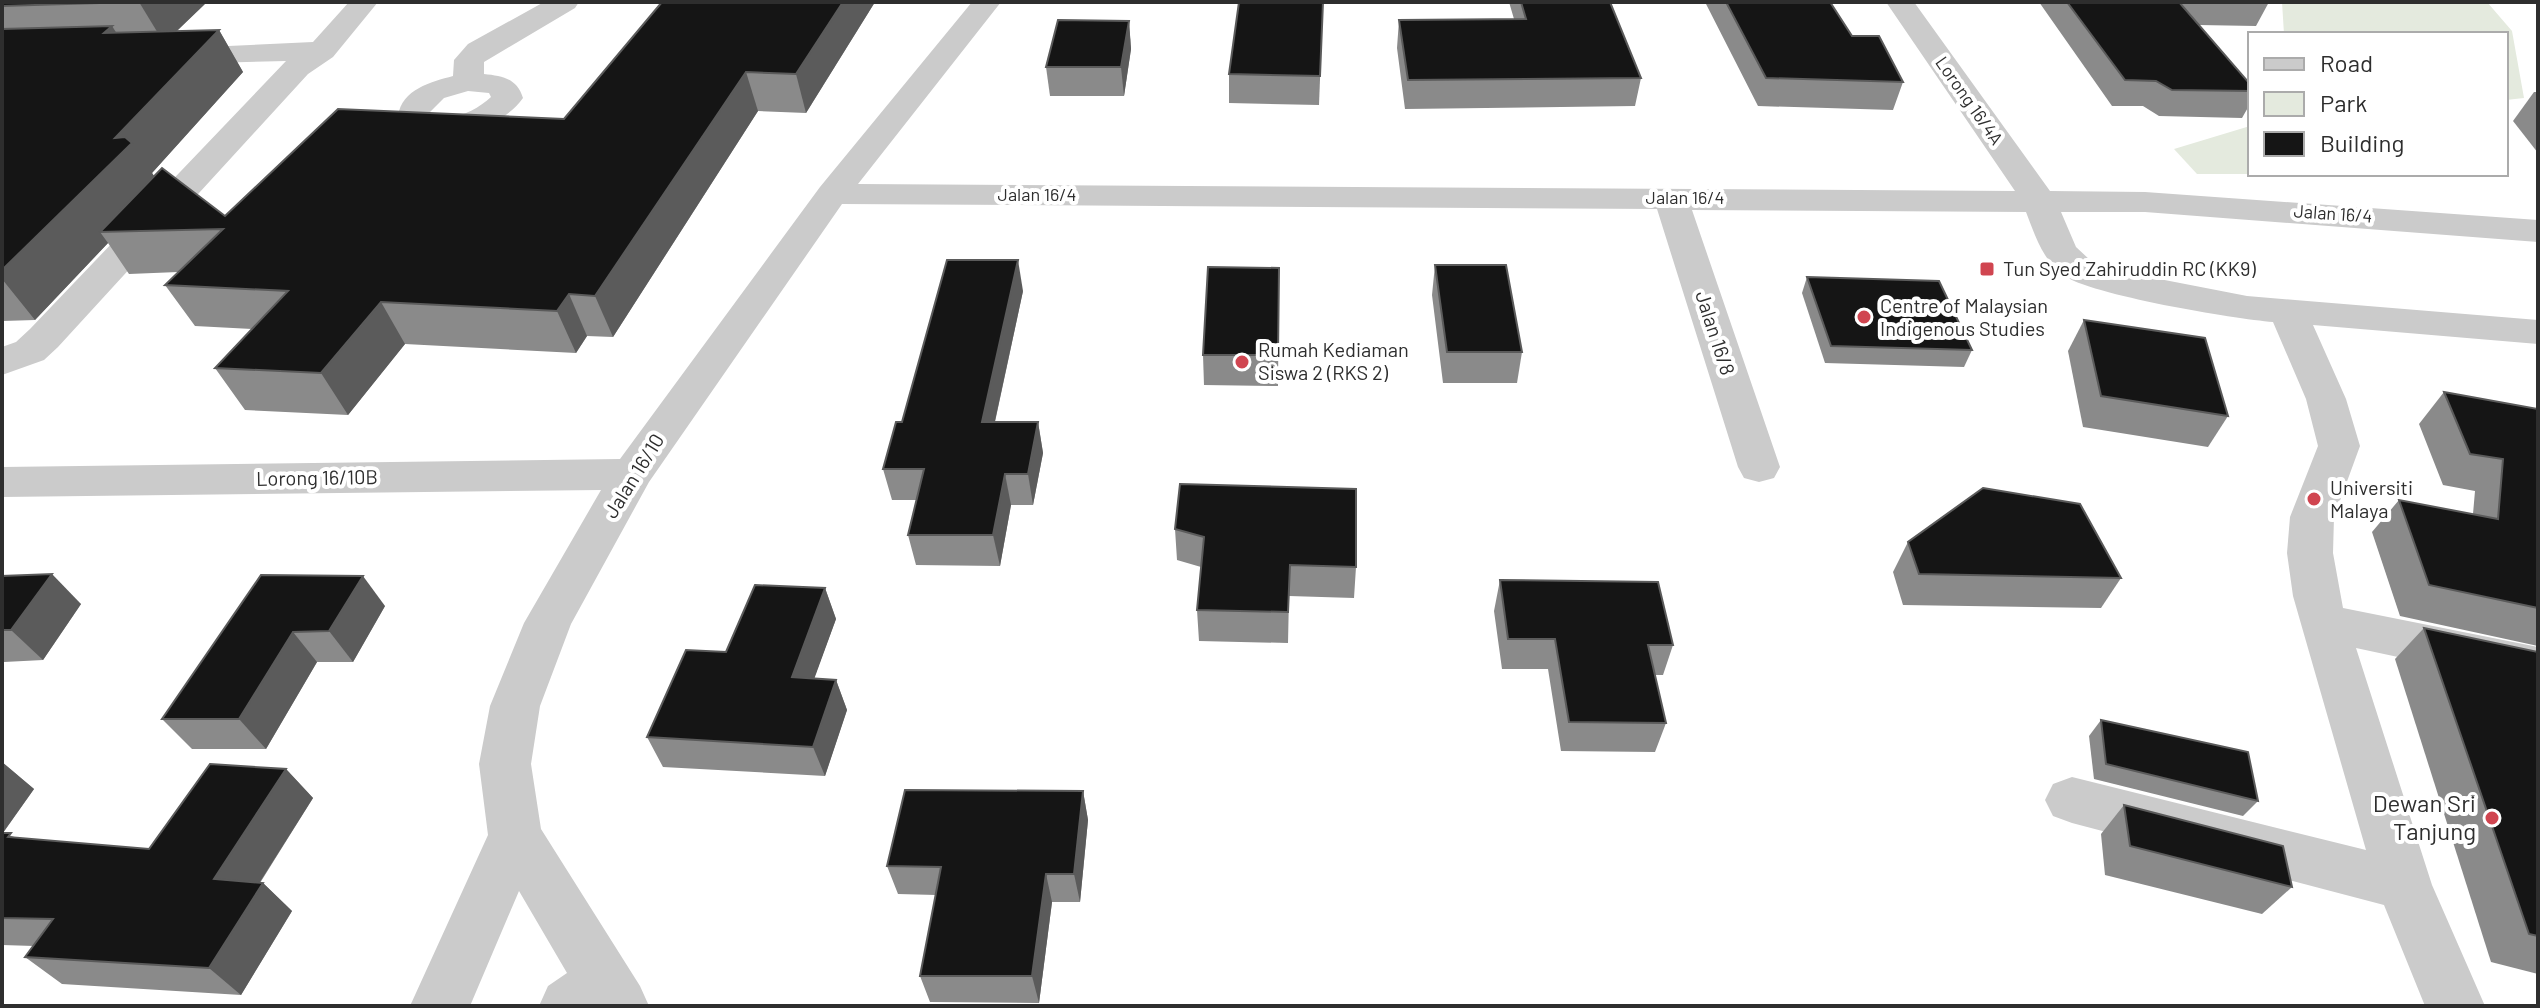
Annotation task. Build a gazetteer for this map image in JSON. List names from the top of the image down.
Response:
{
  "streets": {
    "street": [
      "Lorong 16/4A",
      "Jalan 16/4",
      "Jalan 16/8",
      "Jalan 16/10",
      "Lorong 16/10B"
    ]
  },
  "crossings": [
    ["Lorong 16/4A", "Jalan 16/4"],
    ["Jalan 16/4", "Jalan 16/8"],
    ["Jalan 16/4", "Jalan 16/10"],
    ["Jalan 16/10", "Lorong 16/10B"]
  ],
  "places": {
    "transit": ["Tun Syed Zahiruddin RC (KK9)"],
    "other": [
      "Centre of Malaysian Indigenous Studies",
      "Rumah Kediaman Siswa 2 (RKS 2)",
      "Universiti Malaya",
      "Dewan Sri Tanjung"
    ]
  },
  "legend": ["Road", "Park", "Building"]
}
